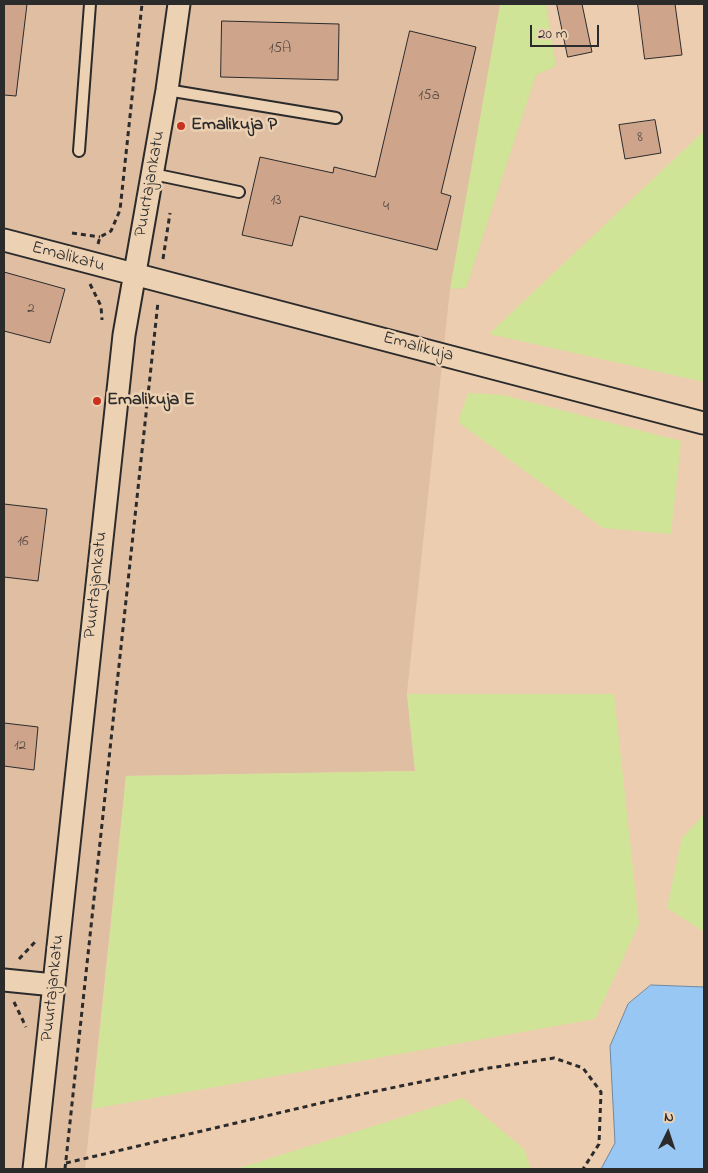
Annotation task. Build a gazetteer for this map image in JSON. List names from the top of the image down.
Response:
{
  "streets": {
    "street": ["Puurtajankatu", "Emalikatu", "Emalikuja"]
  },
  "crossings": [
    ["Puurtajankatu", "Emalikatu"],
    ["Puurtajankatu", "Emalikuja"],
    ["Emalikatu", "Emalikuja"]
  ],
  "places": ["Emalikuja P", "Emalikuja E"],
  "house_numbers": [
    "15A",
    "15a",
    "8",
    "13",
    "4",
    "2",
    "16",
    "12"
  ],
  "scale_bar": "20 m",
  "north": "top"
}
